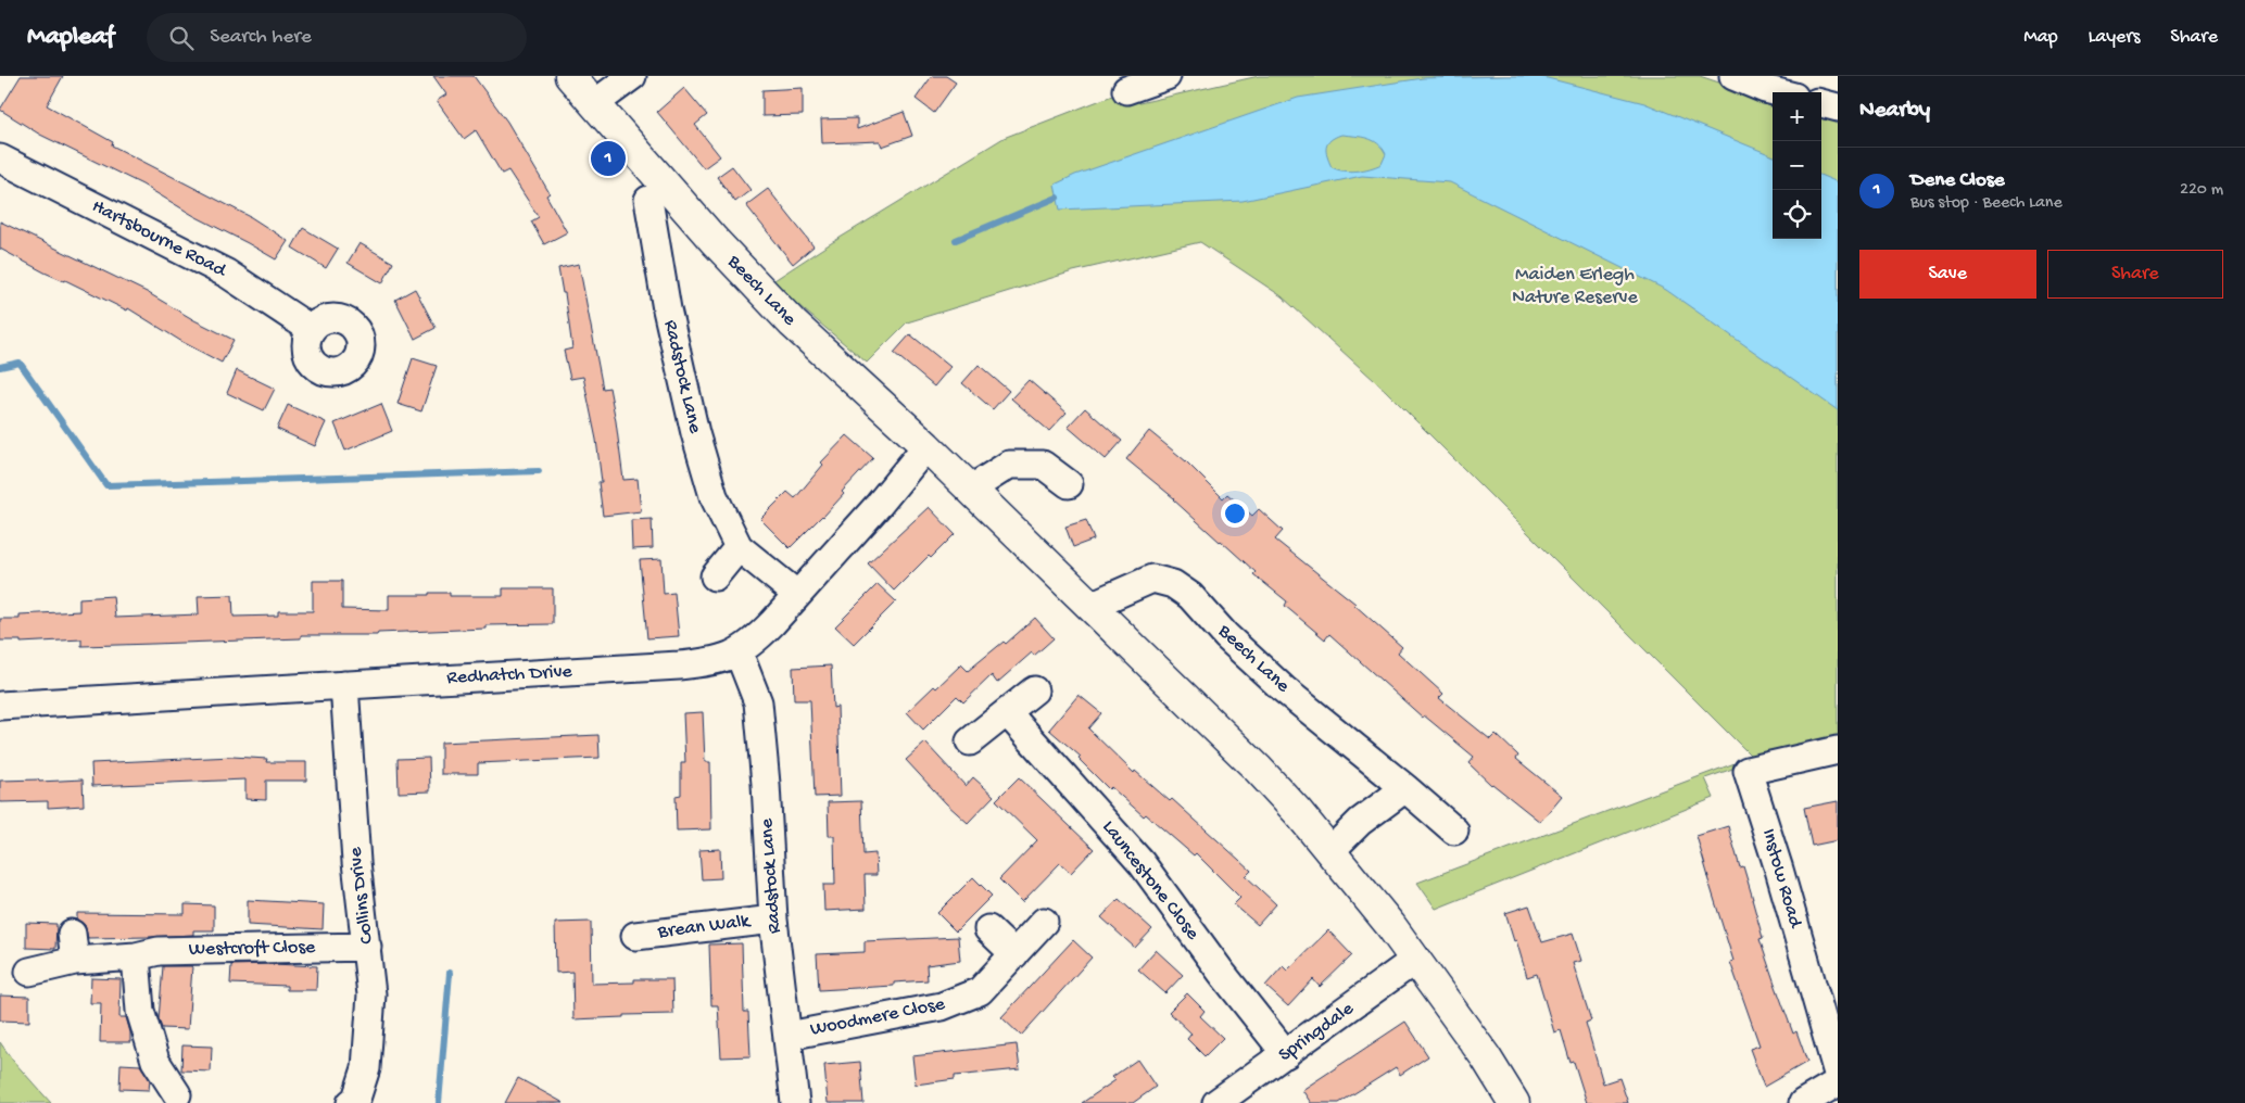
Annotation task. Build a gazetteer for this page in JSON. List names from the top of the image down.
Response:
{
  "streets": {
    "street": [
      "Hartsbourne Road",
      "Beech Lane",
      "Radstock Lane",
      "Redhatch Drive",
      "Instow Road",
      "Launcestone Close",
      "Collins Drive",
      "Brean Walk",
      "Westcroft Close",
      "Woodmere Close",
      "Springdale"
    ]
  },
  "crossings": [
    ["Beech Lane", "Redhatch Drive"],
    ["Beech Lane", "Springdale"],
    ["Radstock Lane", "Redhatch Drive"],
    ["Radstock Lane", "Brean Walk"],
    ["Radstock Lane", "Woodmere Close"],
    ["Redhatch Drive", "Collins Drive"],
    ["Launcestone Close", "Springdale"],
    ["Collins Drive", "Westcroft Close"]
  ],
  "parks": ["Maiden Erlegh Nature Reserve"],
  "page": {
    "header": "Mapleaf",
    "search": "Search here",
    "nav": ["Map", "Layers", "Share"],
    "heading": "Nearby",
    "map_buttons": ["+", "−"],
    "pins": "1",
    "list": [
      {
        "mark": "1",
        "name": "Dene Close",
        "note": "Bus stop · Beech Lane",
        "value": "220 m"
      }
    ],
    "buttons": ["Save", "Share"]
  }
}
